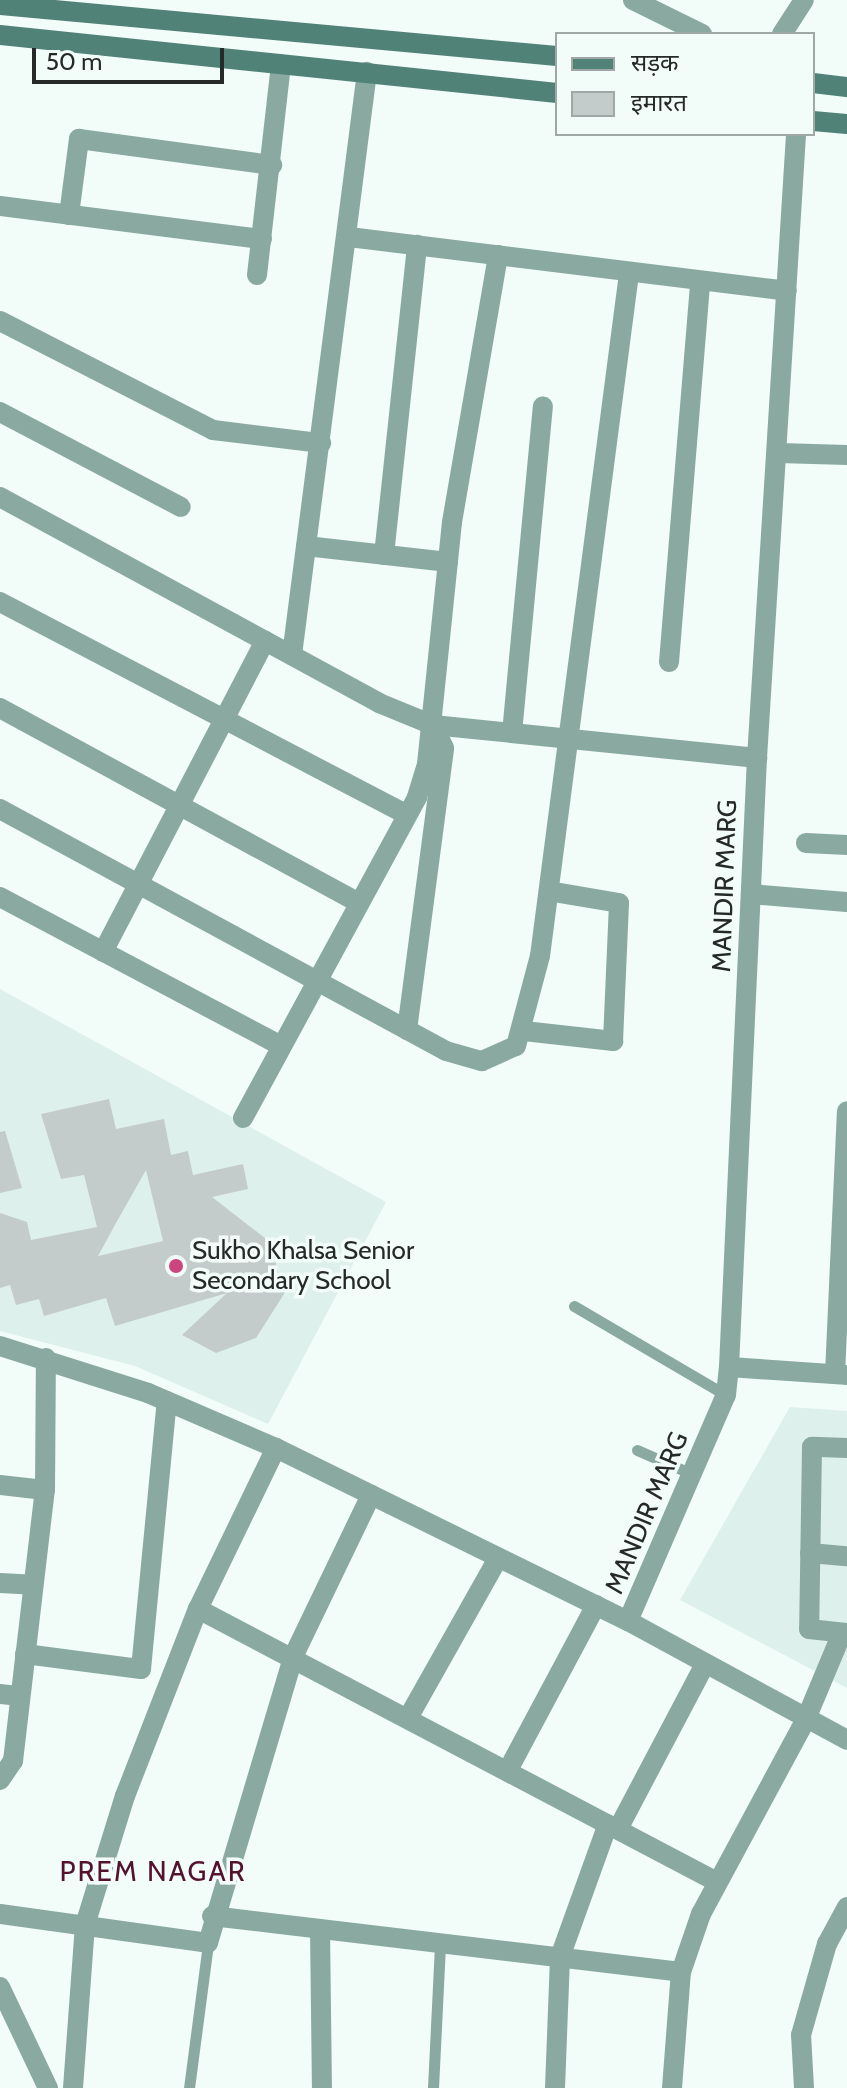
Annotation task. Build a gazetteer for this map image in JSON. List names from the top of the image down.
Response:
{
  "streets": {
    "street": ["MANDIR MARG"]
  },
  "districts": ["PREM NAGAR"],
  "places": ["Sukho Khalsa Senior Secondary School"],
  "legend": ["सड़क", "इमारत"],
  "scale_bar": "50 m"
}
